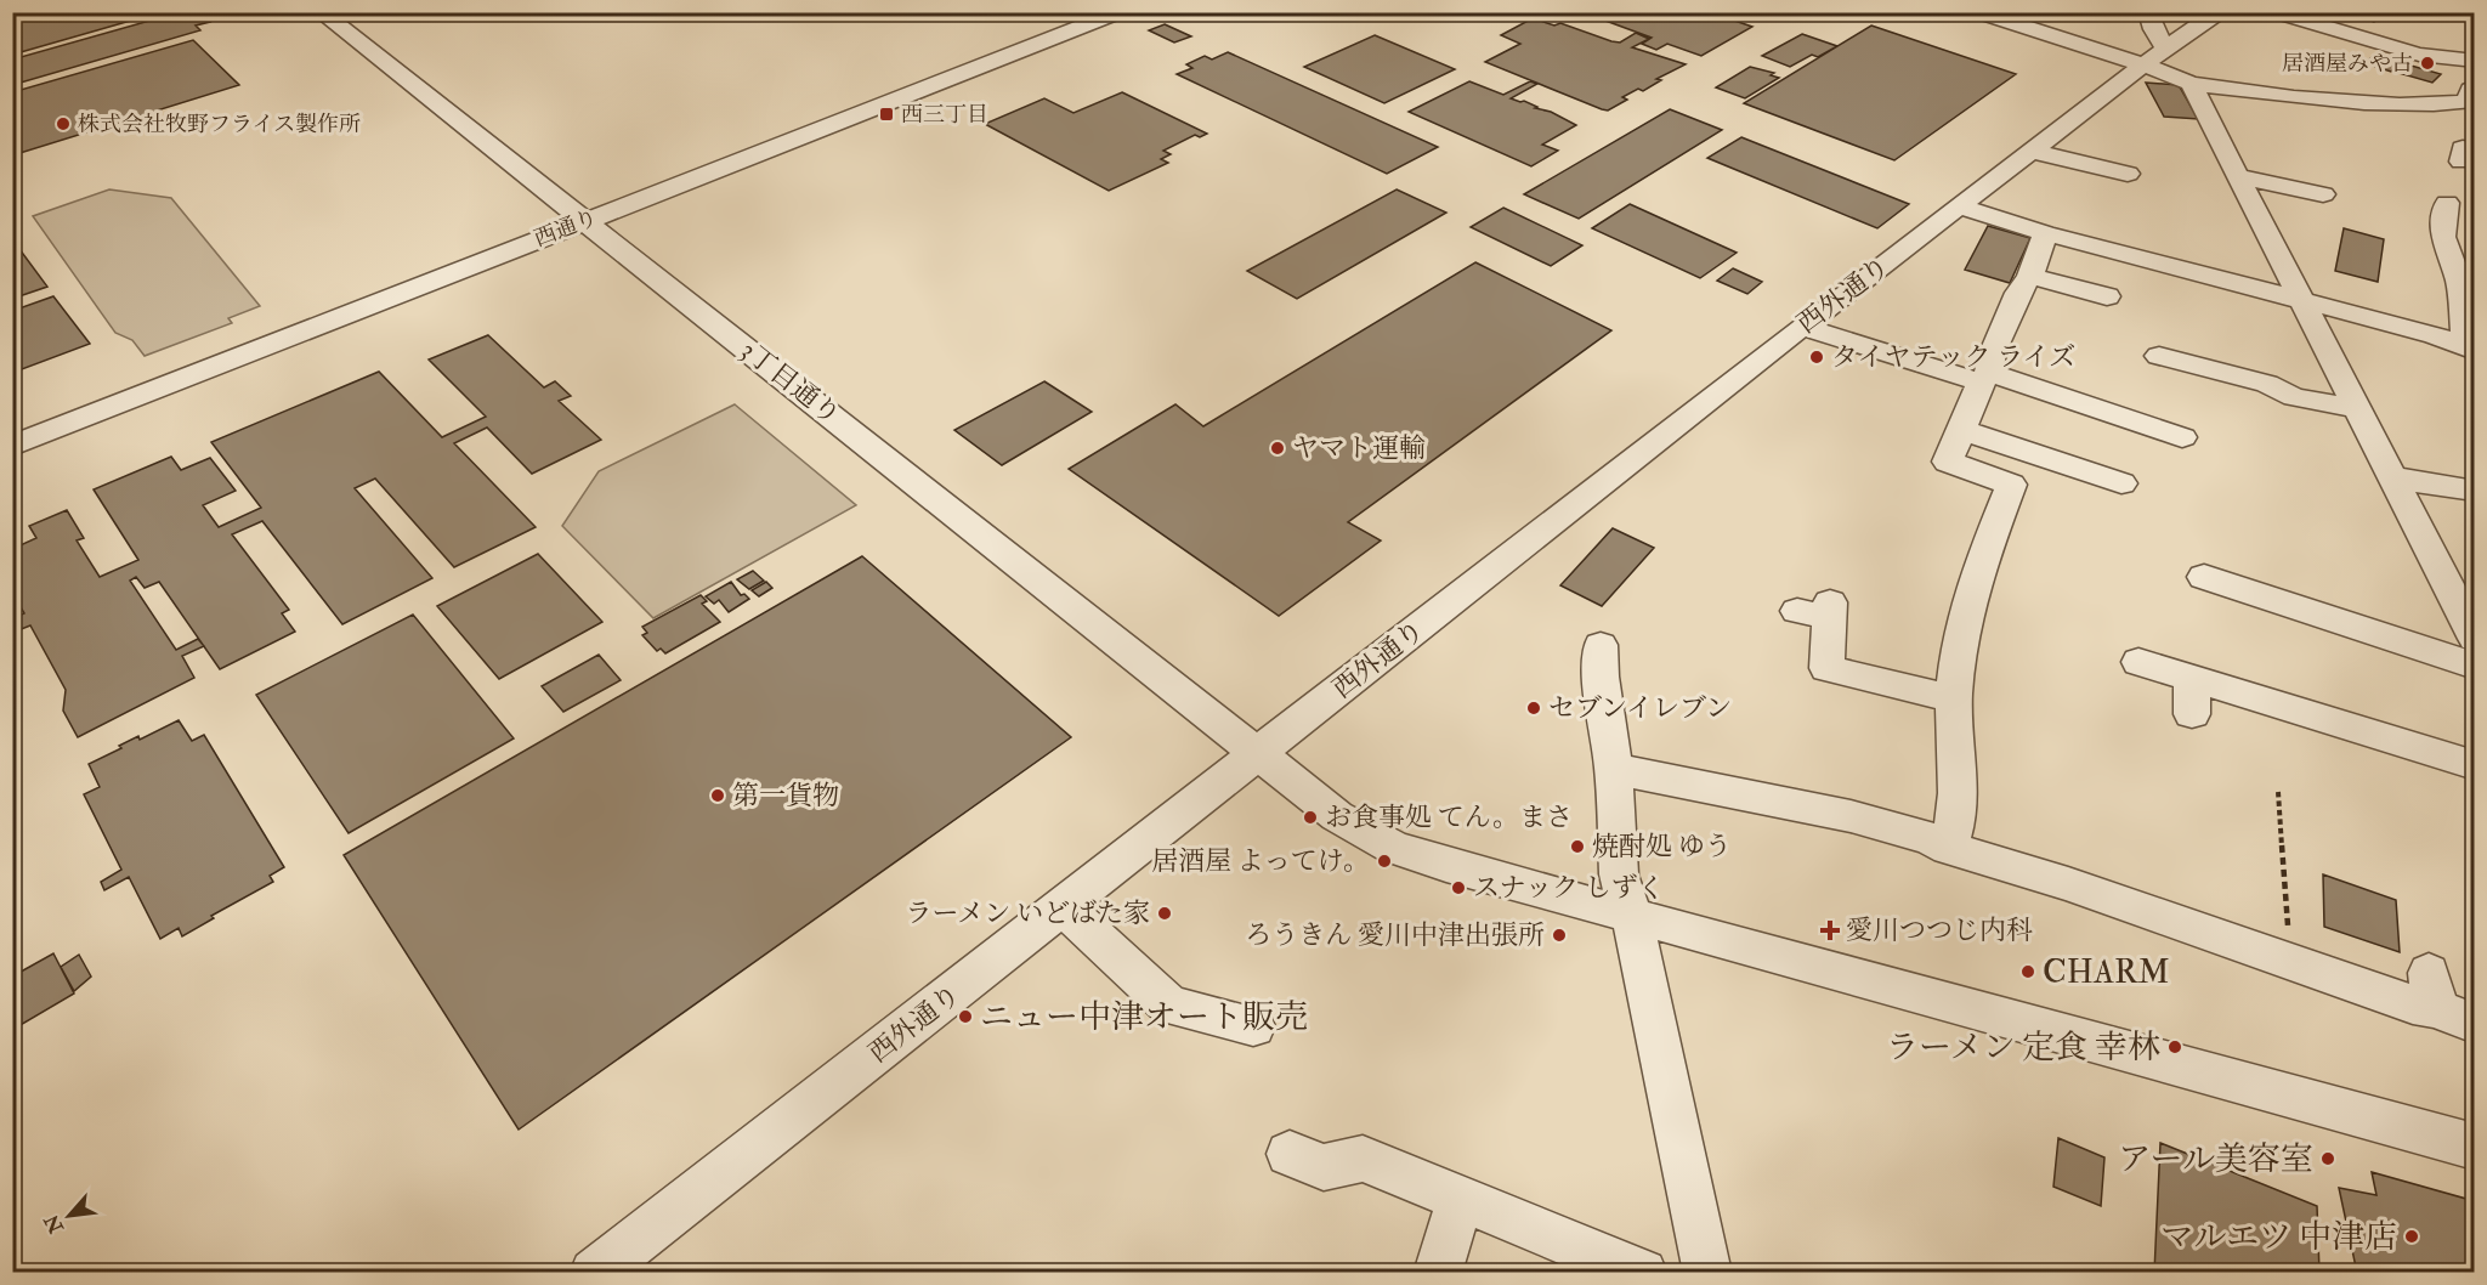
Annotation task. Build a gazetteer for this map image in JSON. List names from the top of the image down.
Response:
{
  "streets": {
    "street": ["西通り", "西外通り", "3丁目通り"]
  },
  "crossings": [
    ["西通り", "3丁目通り"],
    ["西外通り", "3丁目通り"]
  ],
  "places": {
    "other": [
      "居酒屋みや古",
      "株式会社牧野フライス製作所",
      "タイヤテック ライズ",
      "ヤマト運輸",
      "セブンイレブン",
      "第一貨物",
      "お食事処 てん。まさ",
      "焼酎処 ゆう",
      "居酒屋 よってけ。",
      "スナック しずく",
      "ラーメン いどばた家",
      "ろうきん 愛川中津出張所",
      "CHARM",
      "ニュー中津オート販売",
      "ラーメン 定食 幸林",
      "アール美容室",
      "マルエツ 中津店"
    ],
    "transit": ["西三丁目"],
    "health": ["愛川つつじ内科"]
  },
  "north": "bottom left"
}
